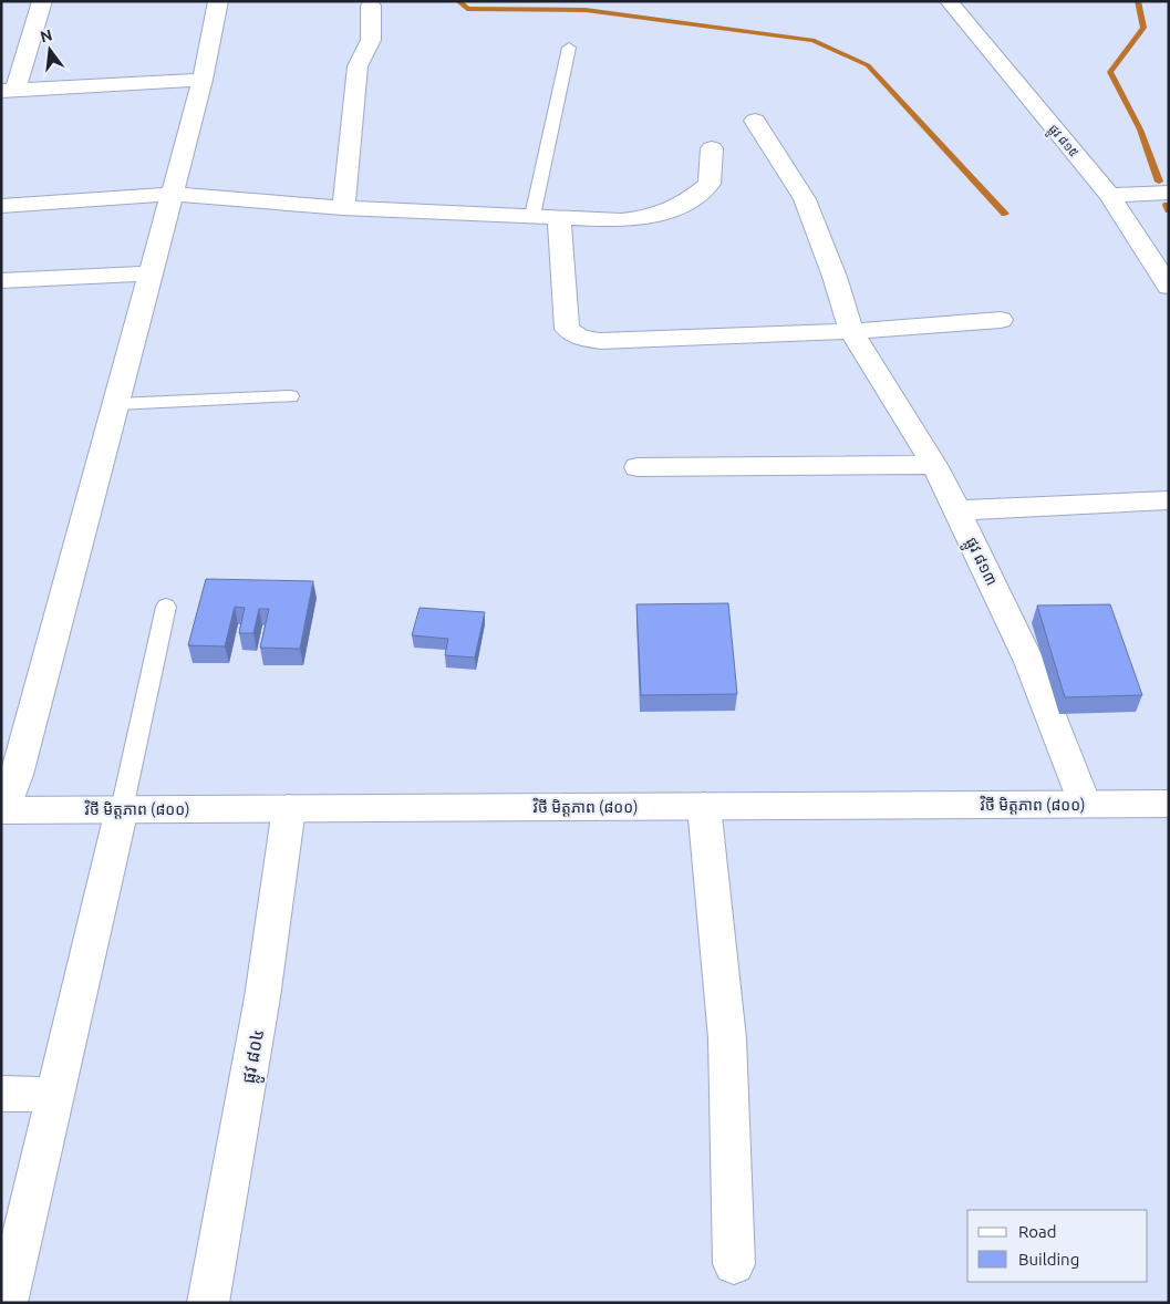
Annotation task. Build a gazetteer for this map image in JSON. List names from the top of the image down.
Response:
{
  "streets": {
    "street": [
      "ផ្លូវ ៨១៥",
      "ផ្លូវ ៨១៣",
      "វិថី មិត្តភាព (៨០០)",
      "ផ្លូវ ៨០៤"
    ]
  },
  "crossings": [
    ["ផ្លូវ ៨១៣", "វិថី មិត្តភាព (៨០០)"],
    ["វិថី មិត្តភាព (៨០០)", "ផ្លូវ ៨០៤"]
  ],
  "legend": ["Road", "Building"],
  "north": "top"
}
